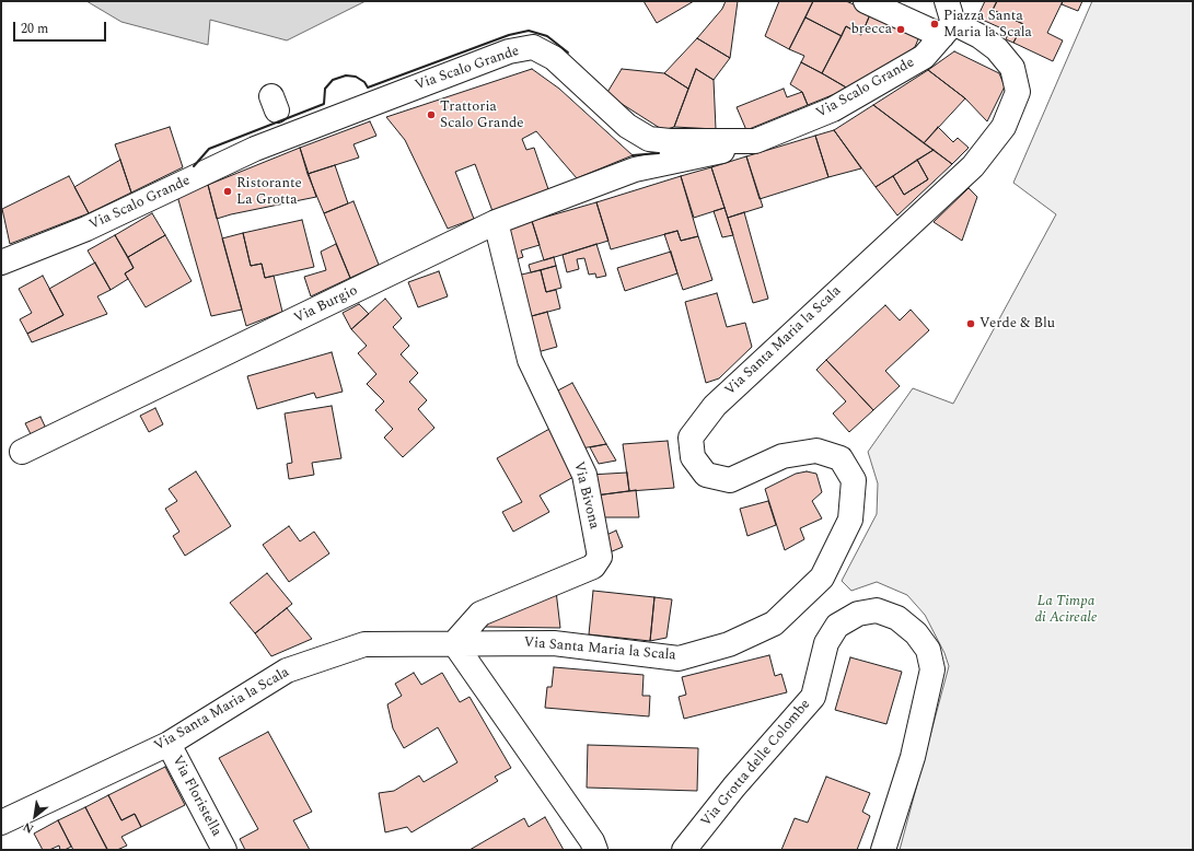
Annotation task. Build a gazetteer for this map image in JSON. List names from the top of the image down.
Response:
{
  "streets": {
    "street": [
      "Via Scalo Grande",
      "Via Burgio",
      "Via Santa Maria la Scala",
      "Via Bivona",
      "Via Grotta delle Colombe",
      "Via Floristella"
    ]
  },
  "crossings": [
    ["Via Scalo Grande", "Via Burgio"],
    ["Via Scalo Grande", "Via Santa Maria la Scala"],
    ["Via Burgio", "Via Bivona"],
    ["Via Santa Maria la Scala", "Via Bivona"],
    ["Via Santa Maria la Scala", "Via Floristella"]
  ],
  "parks": ["La Timpa di Acireale"],
  "places": [
    "Piazza Santa Maria la Scala",
    "brecca",
    "Trattoria Scalo Grande",
    "Ristorante La Grotta",
    "Verde & Blu"
  ],
  "scale_bar": "20 m",
  "north": "bottom left"
}
